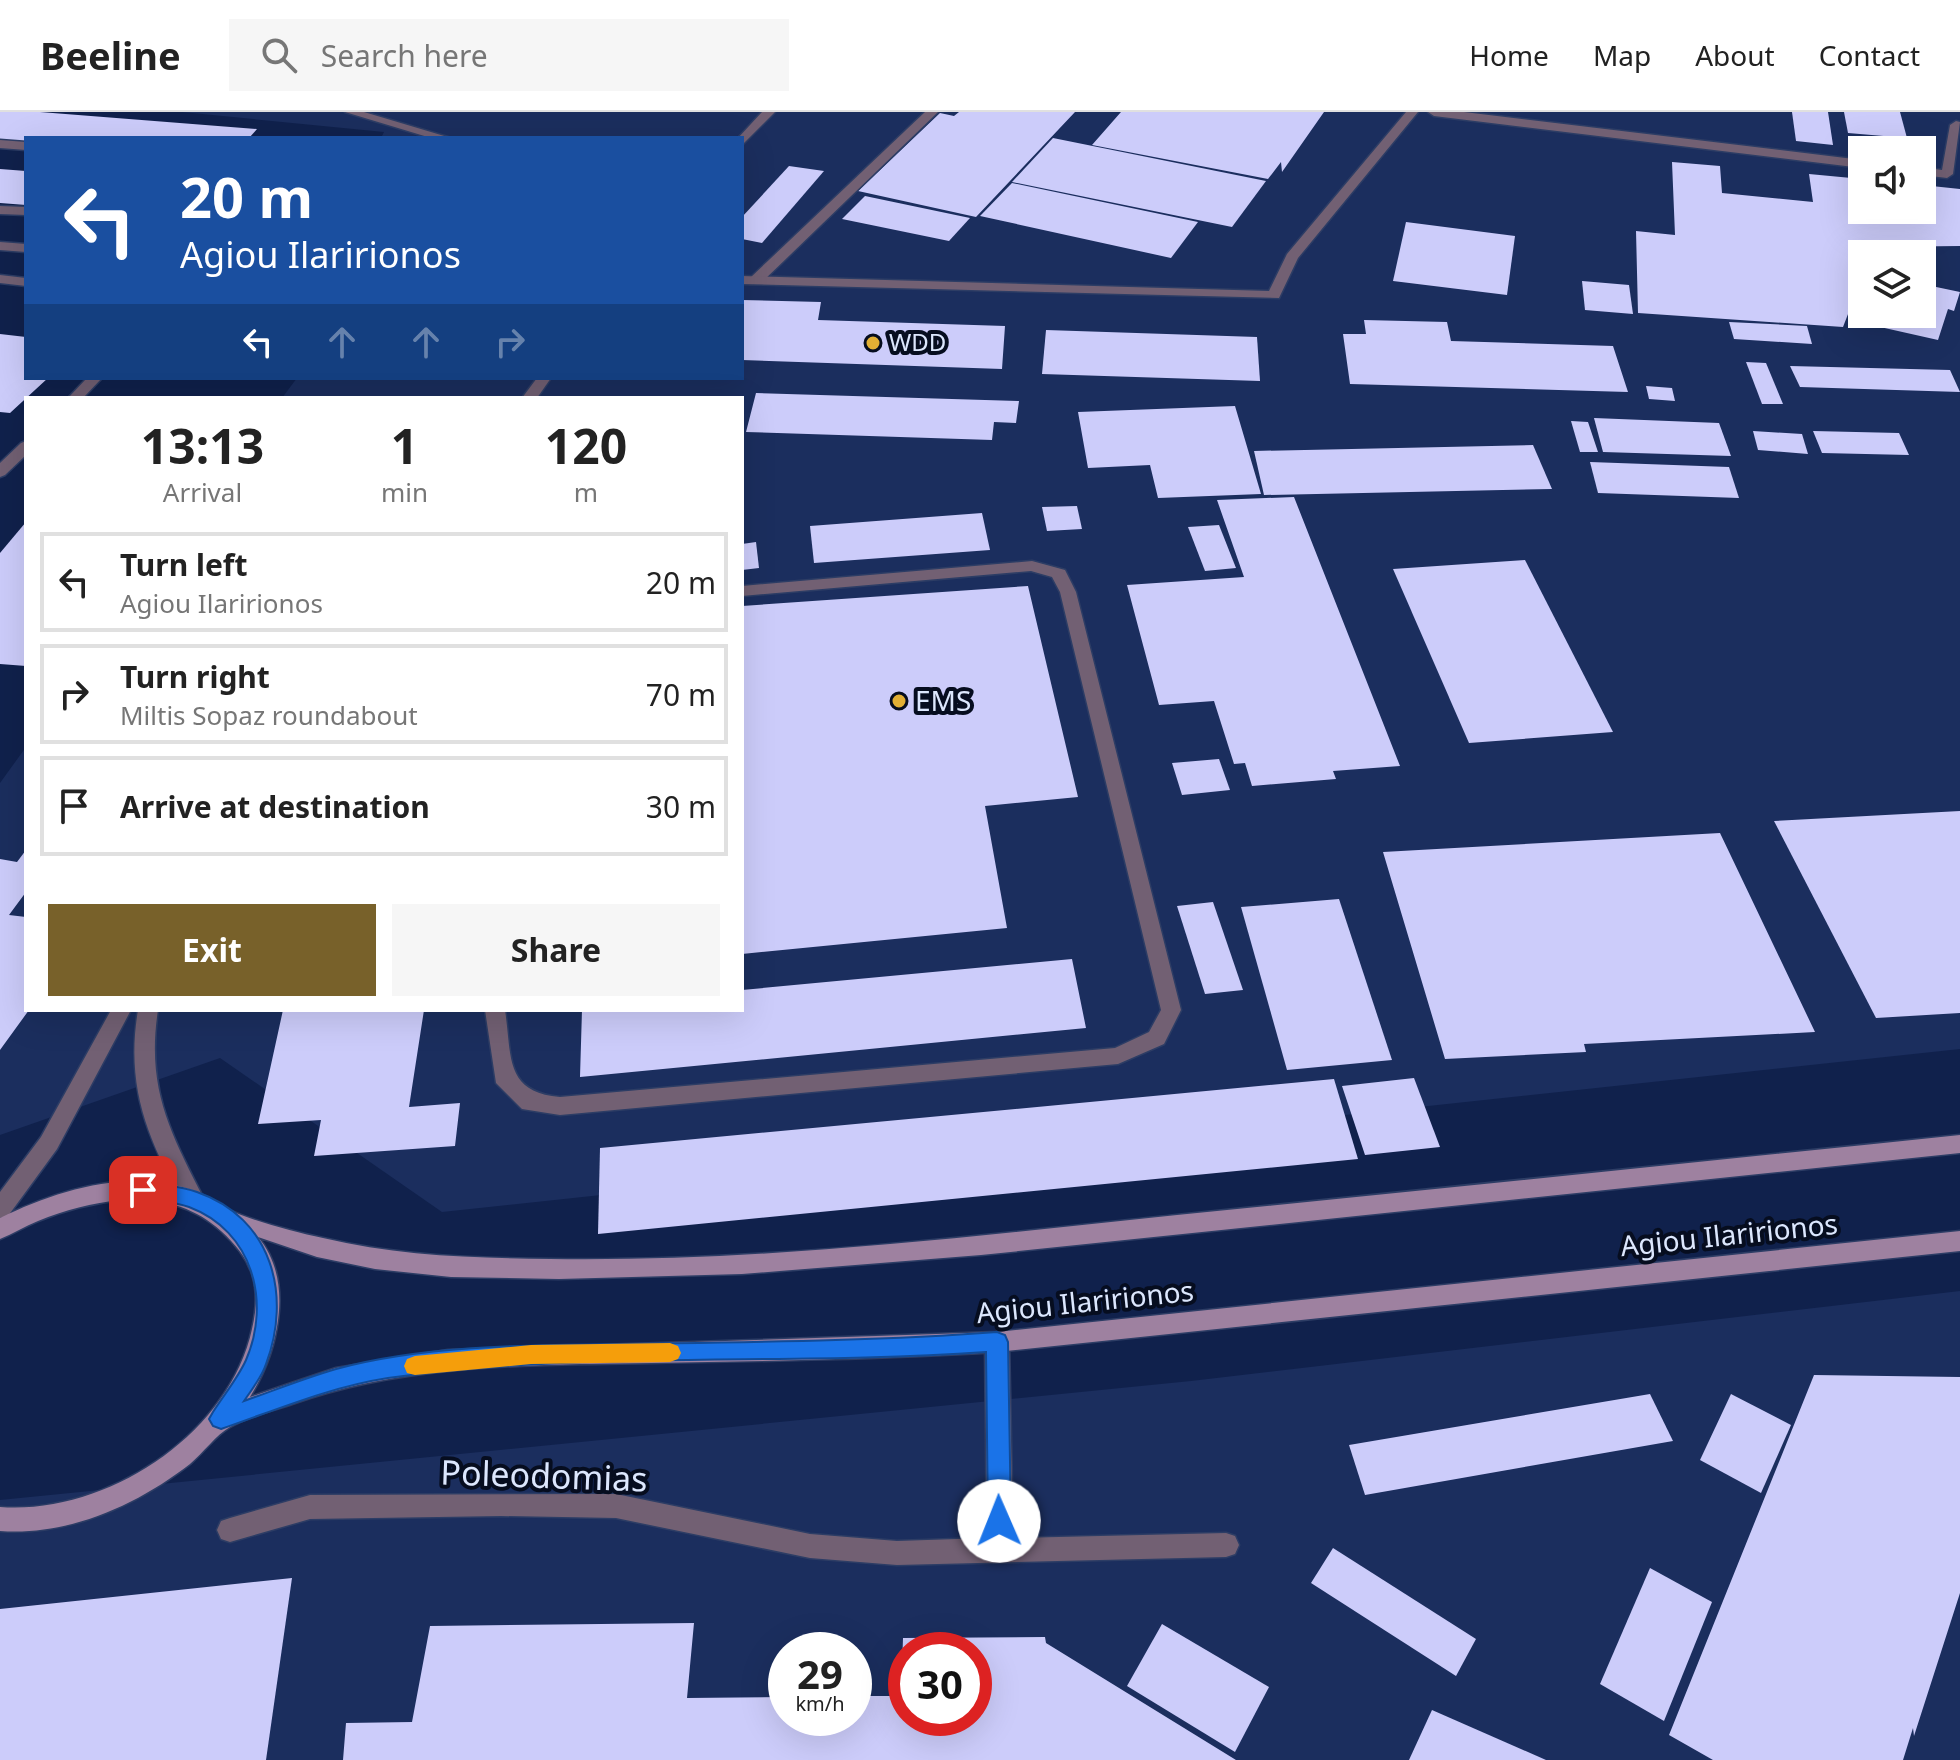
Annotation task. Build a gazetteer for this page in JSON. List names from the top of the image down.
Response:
{
  "streets": {
    "main road": ["Agiou Ilaririonos"],
    "street": ["Poleodomias"]
  },
  "places": ["WDD", "EMS"],
  "page": {
    "header": "Beeline",
    "search": "Search here",
    "nav": [
      "Home",
      "Map",
      "About",
      "Contact"
    ],
    "turn": ["20 m", "Agiou Ilaririonos"],
    "eta": [
      "13:13",
      "Arrival",
      "1",
      "min",
      "120",
      "m"
    ],
    "list": [
      {
        "name": "Turn left",
        "note": "Agiou Ilaririonos",
        "value": "20 m"
      },
      {
        "name": "Turn right",
        "note": "Miltis Sopaz roundabout",
        "value": "70 m"
      },
      {
        "name": "Arrive at destination",
        "value": "30 m"
      }
    ],
    "buttons": ["Exit", "Share"],
    "speed": "29 km/h",
    "limit": "30"
  }
}
